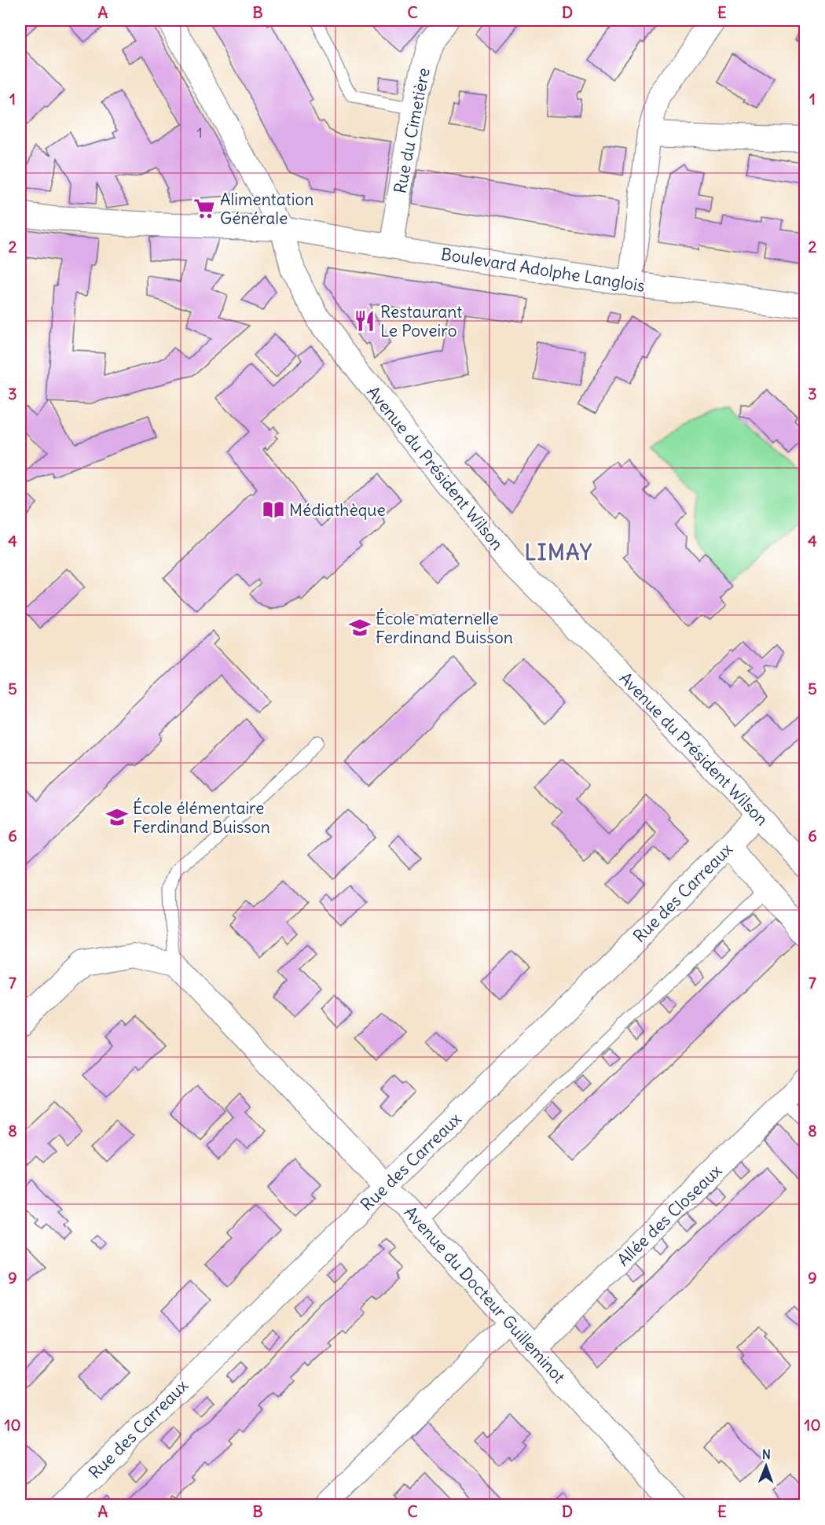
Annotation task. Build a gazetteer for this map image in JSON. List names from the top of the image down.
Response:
{
  "streets": {
    "street": [
      "Rue du Cimetière",
      "Boulevard Adolphe Langlois",
      "Avenue du Président Wilson",
      "Rue des Carreaux",
      "Allée des Closeaux",
      "Avenue du Docteur Guilleminot"
    ]
  },
  "crossings": [
    ["Rue du Cimetière", "Boulevard Adolphe Langlois"],
    ["Boulevard Adolphe Langlois", "Avenue du Président Wilson"],
    ["Avenue du Président Wilson", "Rue des Carreaux"],
    ["Rue des Carreaux", "Avenue du Docteur Guilleminot"],
    ["Allée des Closeaux", "Avenue du Docteur Guilleminot"]
  ],
  "districts": ["LIMAY"],
  "places": {
    "supermarket": ["Alimentation Générale"],
    "restaurant": ["Restaurant Le Poveiro"],
    "library": ["Médiathèque"],
    "school or university": ["École maternelle Ferdinand Buisson", "École élémentaire Ferdinand Buisson"]
  },
  "house_numbers": ["1"],
  "north": "top",
  "grid": {
    "columns": [
      "A",
      "B",
      "C",
      "D",
      "E"
    ],
    "rows": [
      "1",
      "2",
      "3",
      "4",
      "5",
      "6",
      "7",
      "8",
      "9",
      "10"
    ]
  }
}
